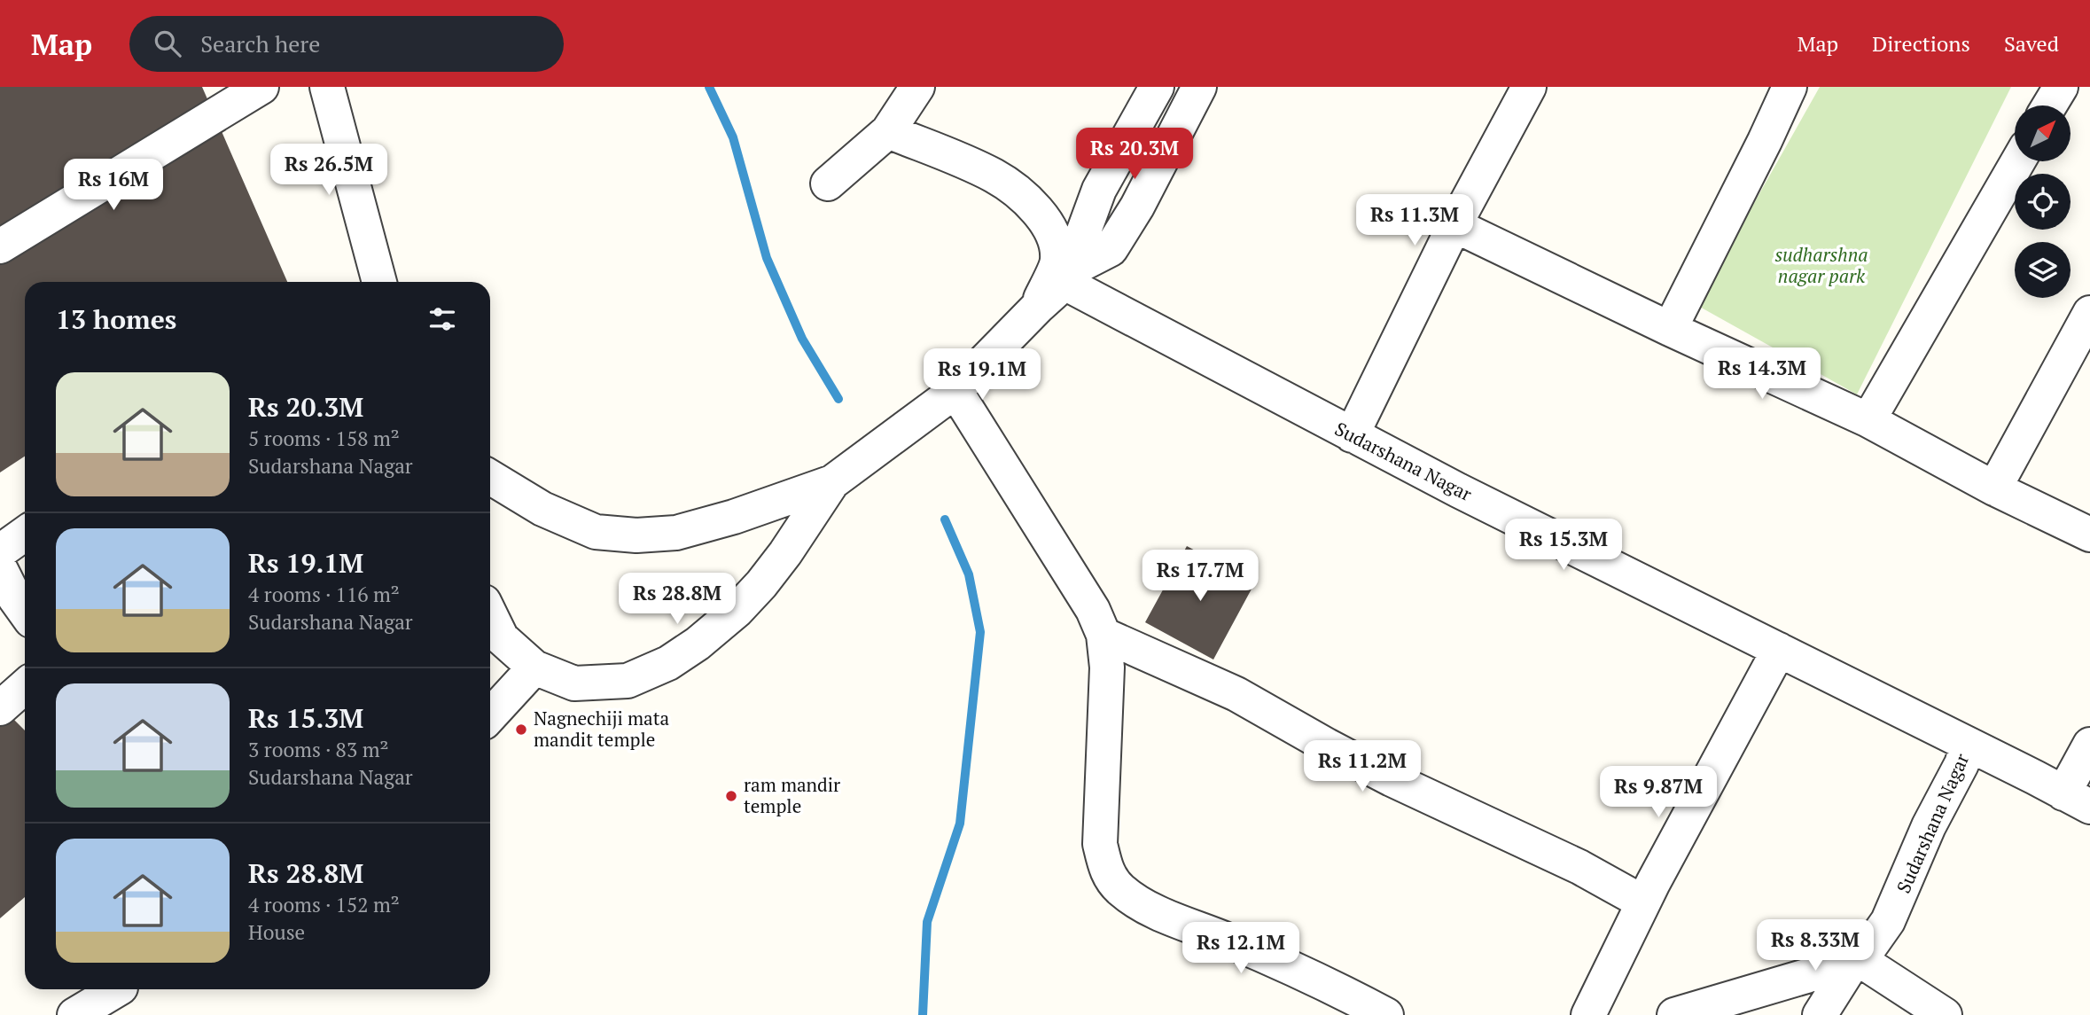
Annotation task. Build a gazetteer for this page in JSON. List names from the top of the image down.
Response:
{
  "streets": {
    "street": ["Sudarshana Nagar"]
  },
  "parks": ["sudharshna nagar park"],
  "places": ["Nagnechiji mata mandit temple", "ram mandir temple"],
  "north": "top right",
  "page": {
    "header": "Map",
    "search": "Search here",
    "nav": ["Map", "Directions", "Saved"],
    "price": [
      "Rs 20.3M",
      "Rs 26.5M",
      "Rs 16M",
      "Rs 11.3M",
      "Rs 14.3M",
      "Rs 19.1M",
      "Rs 15.3M",
      "Rs 17.7M",
      "Rs 28.8M",
      "Rs 11.2M",
      "Rs 9.87M",
      "Rs 8.33M",
      "Rs 12.1M"
    ],
    "heading": "13 homes",
    "list": [
      {
        "name": "Rs 20.3M",
        "note": "5 rooms · 158 m² · Sudarshana Nagar"
      },
      {
        "name": "Rs 19.1M",
        "note": "4 rooms · 116 m² · Sudarshana Nagar"
      },
      {
        "name": "Rs 15.3M",
        "note": "3 rooms · 83 m² · Sudarshana Nagar"
      },
      {
        "name": "Rs 28.8M",
        "note": "4 rooms · 152 m² · House"
      }
    ]
  }
}
